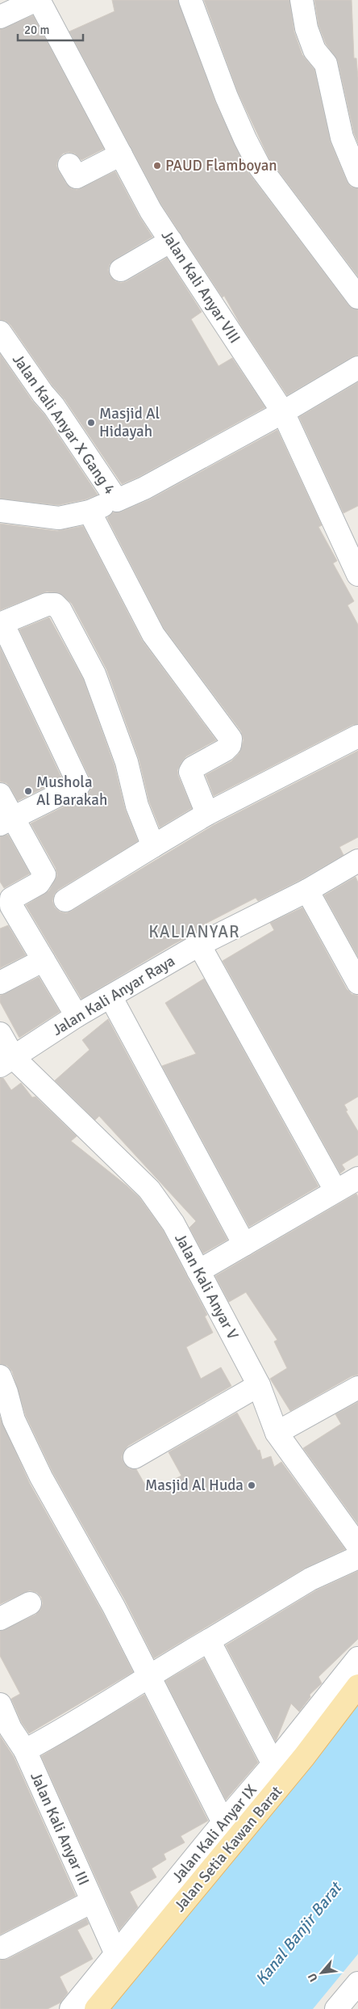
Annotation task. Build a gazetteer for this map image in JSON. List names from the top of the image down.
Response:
{
  "streets": {
    "main road": ["Jalan Setia Kawan Barat"],
    "street": [
      "Jalan Kali Anyar VIII",
      "Jalan Kali Anyar X Gang 4",
      "Jalan Kali Anyar Raya",
      "Jalan Kali Anyar V",
      "Jalan Kali Anyar III",
      "Jalan Kali Anyar IX"
    ]
  },
  "crossings": [
    ["Jalan Kali Anyar VIII", "Jalan Kali Anyar X Gang 4"],
    ["Jalan Kali Anyar Raya", "Jalan Kali Anyar V"],
    ["Jalan Kali Anyar III", "Jalan Kali Anyar IX"]
  ],
  "districts": ["KALIANYAR"],
  "water": ["Kanal Banjir Barat"],
  "places": [
    "PAUD Flamboyan",
    "Masjid Al Hidayah",
    "Mushola Al Barakah",
    "Masjid Al Huda"
  ],
  "scale_bar": "20 m",
  "north": "bottom left"
}
